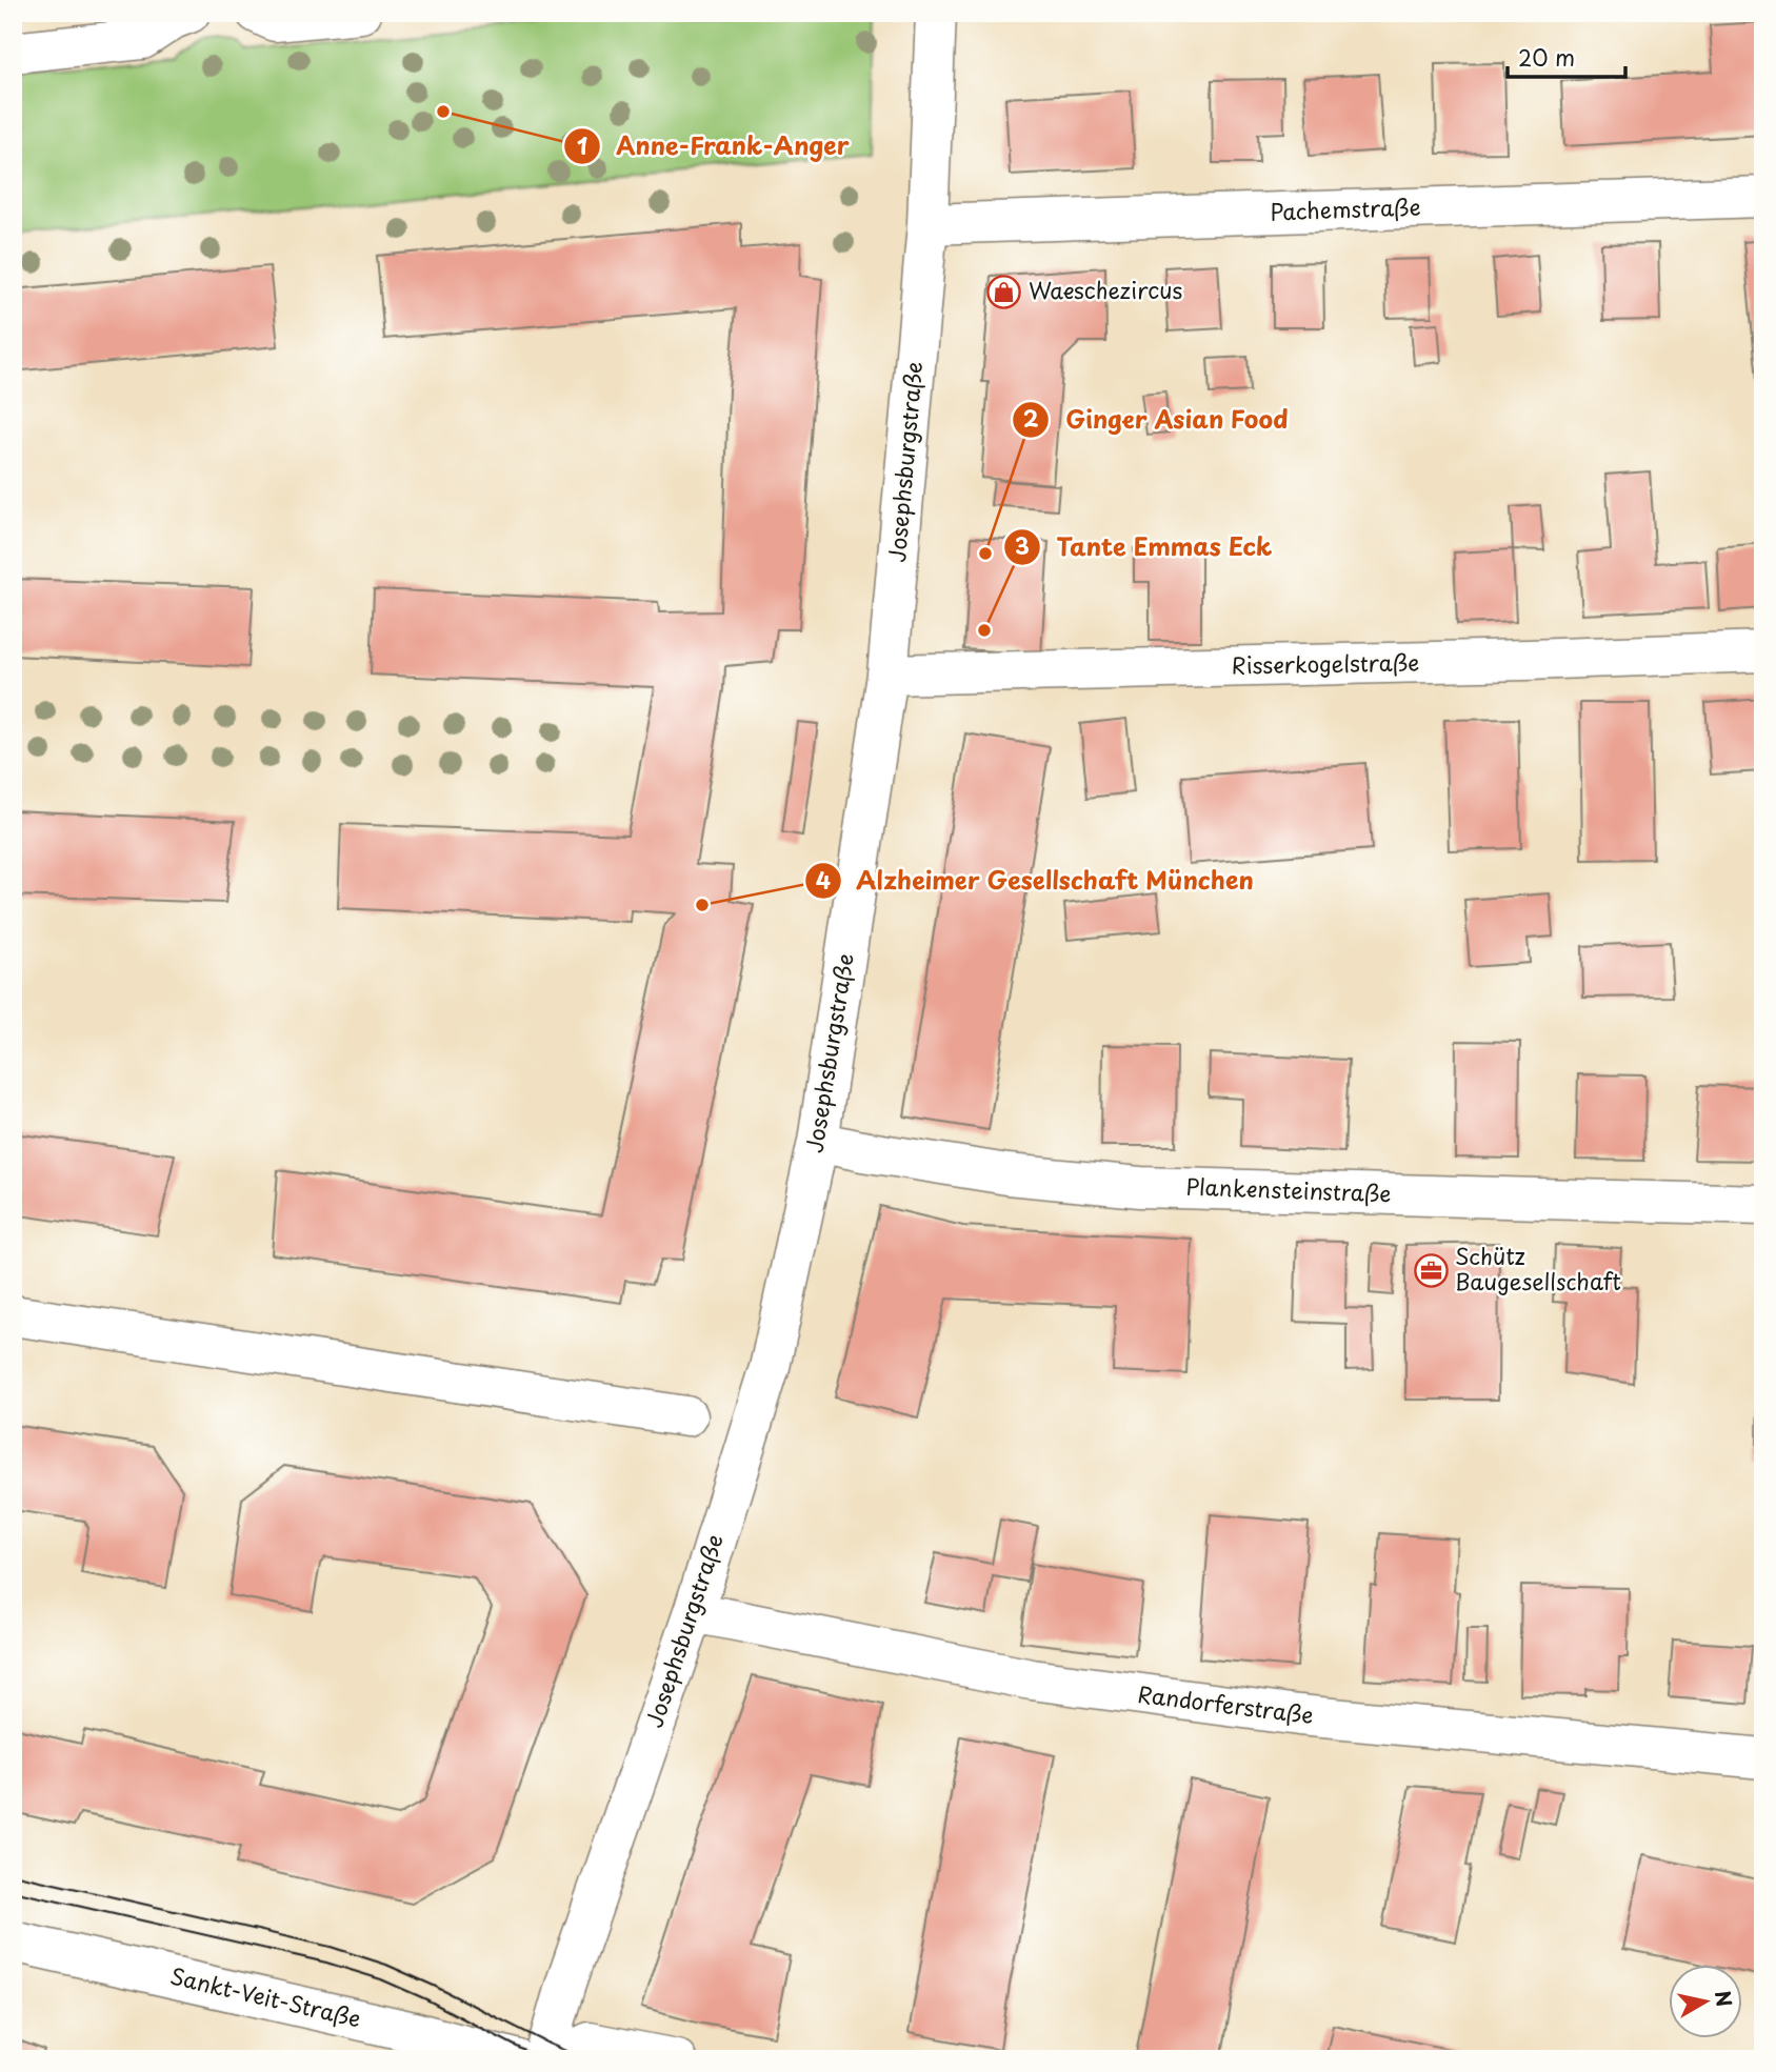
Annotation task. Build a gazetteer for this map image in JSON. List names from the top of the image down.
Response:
{
  "streets": {
    "street": [
      "Pachemstraße",
      "Josephsburgstraße",
      "Risserkogelstraße",
      "Plankensteinstraße",
      "Randorferstraße",
      "Sankt-Veit-Straße"
    ]
  },
  "crossings": [
    ["Pachemstraße", "Josephsburgstraße"],
    ["Josephsburgstraße", "Risserkogelstraße"],
    ["Josephsburgstraße", "Plankensteinstraße"],
    ["Josephsburgstraße", "Randorferstraße"]
  ],
  "places": {
    "other": [
      "Anne-Frank-Anger",
      "Ginger Asian Food",
      "Tante Emmas Eck",
      "Alzheimer Gesellschaft München"
    ],
    "shop": ["Waeschezircus"],
    "office": ["Schütz Baugesellschaft"]
  },
  "scale_bar": "20 m",
  "north": "right"
}
